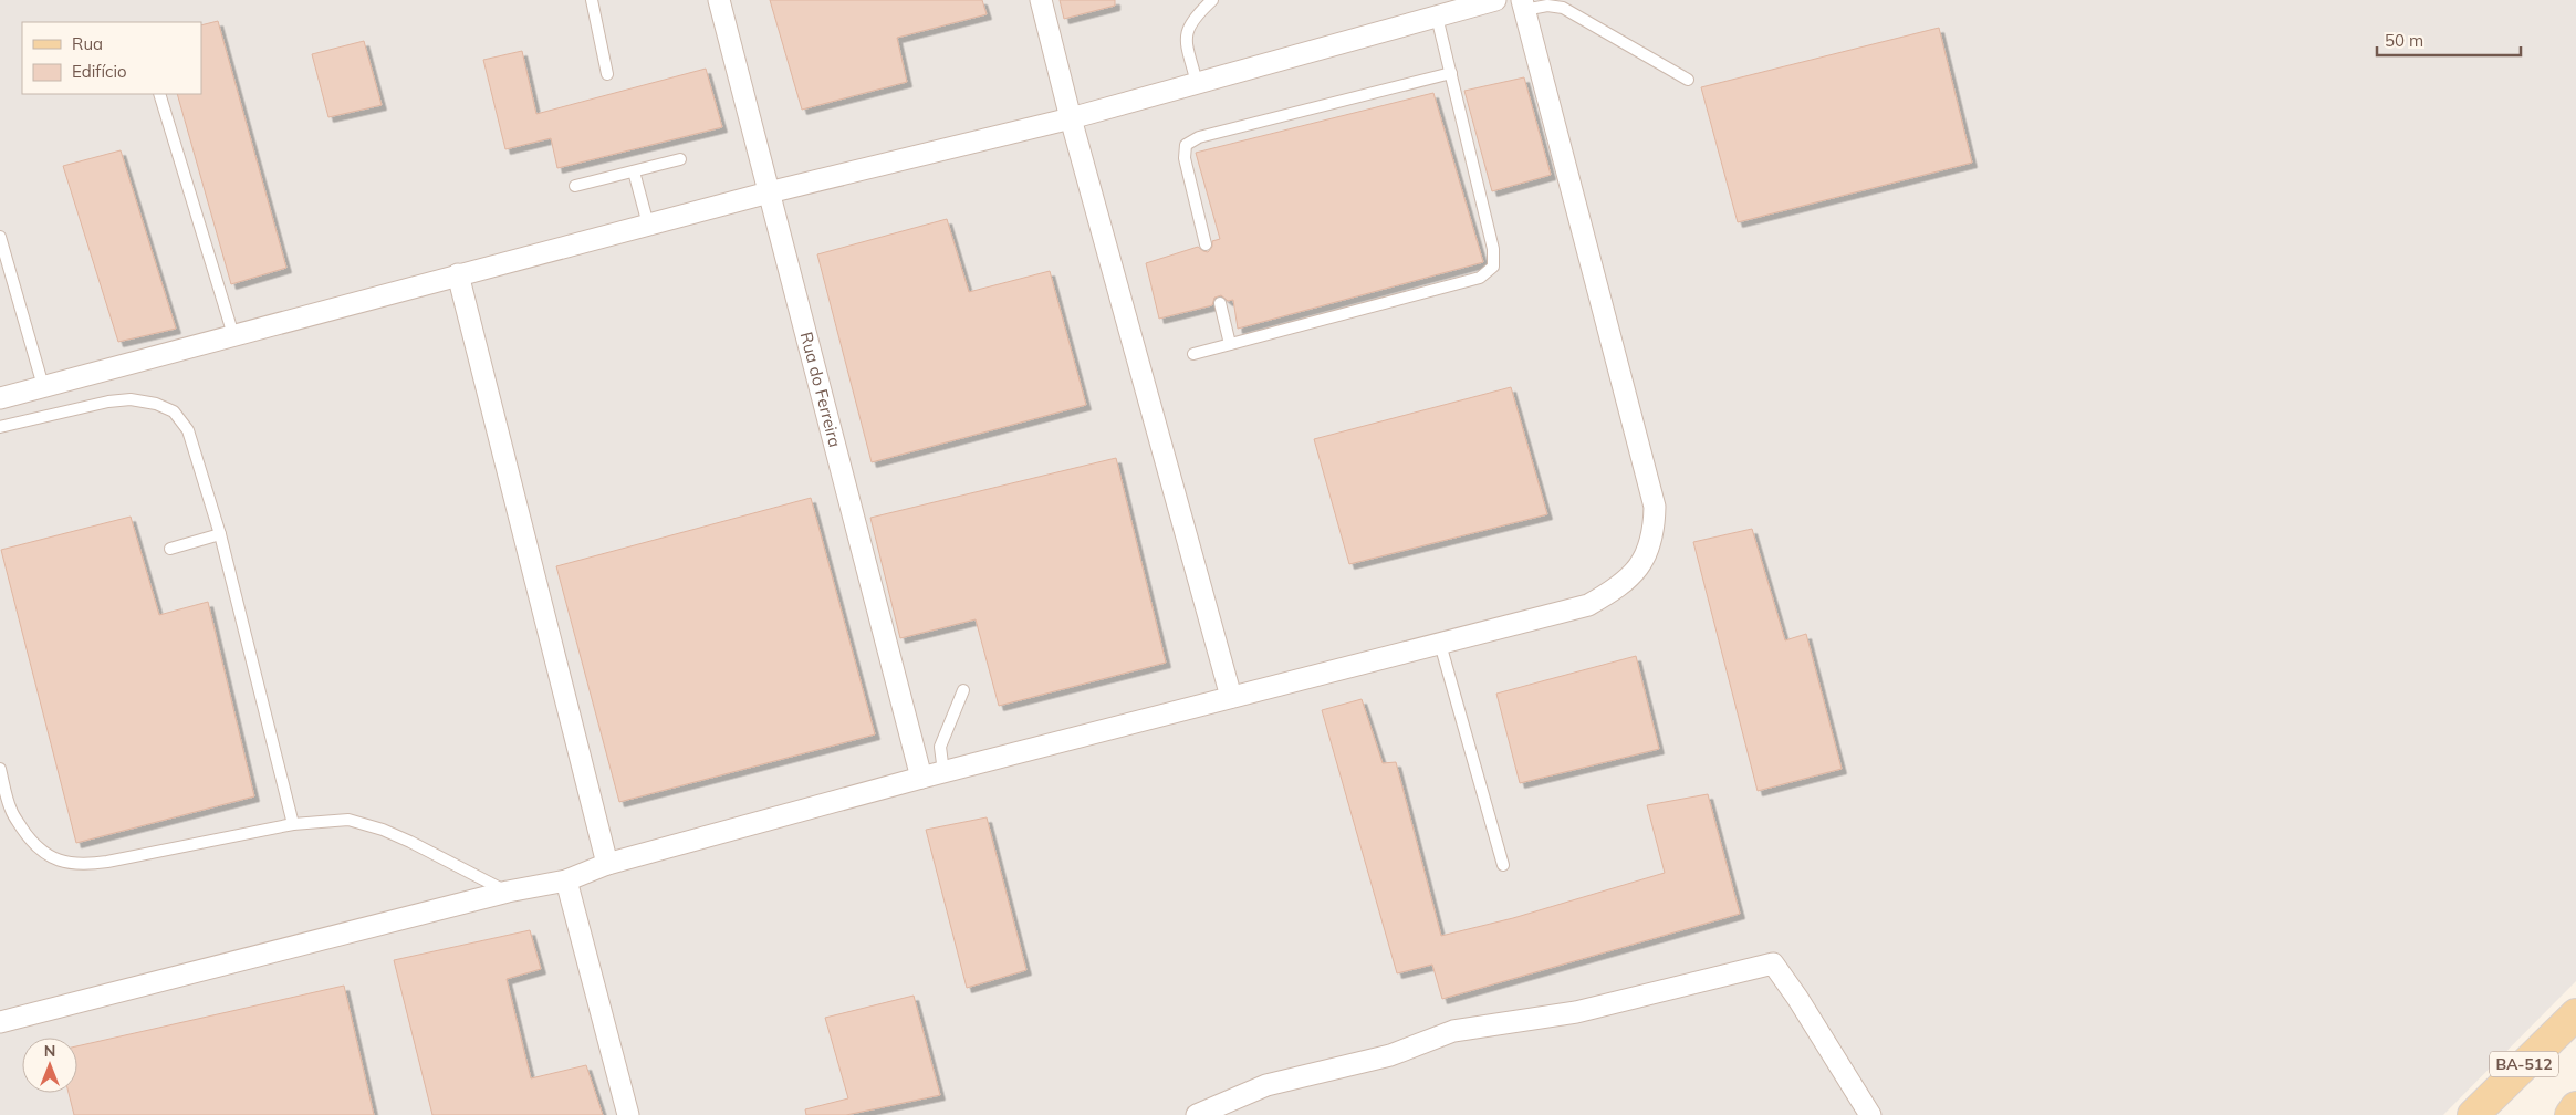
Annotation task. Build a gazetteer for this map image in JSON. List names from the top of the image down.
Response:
{
  "streets": {
    "main road": ["BA-512"],
    "street": ["Rua do Ferreira"]
  },
  "legend": ["Rua", "Edifício"],
  "scale_bar": "50 m",
  "north": "top"
}
